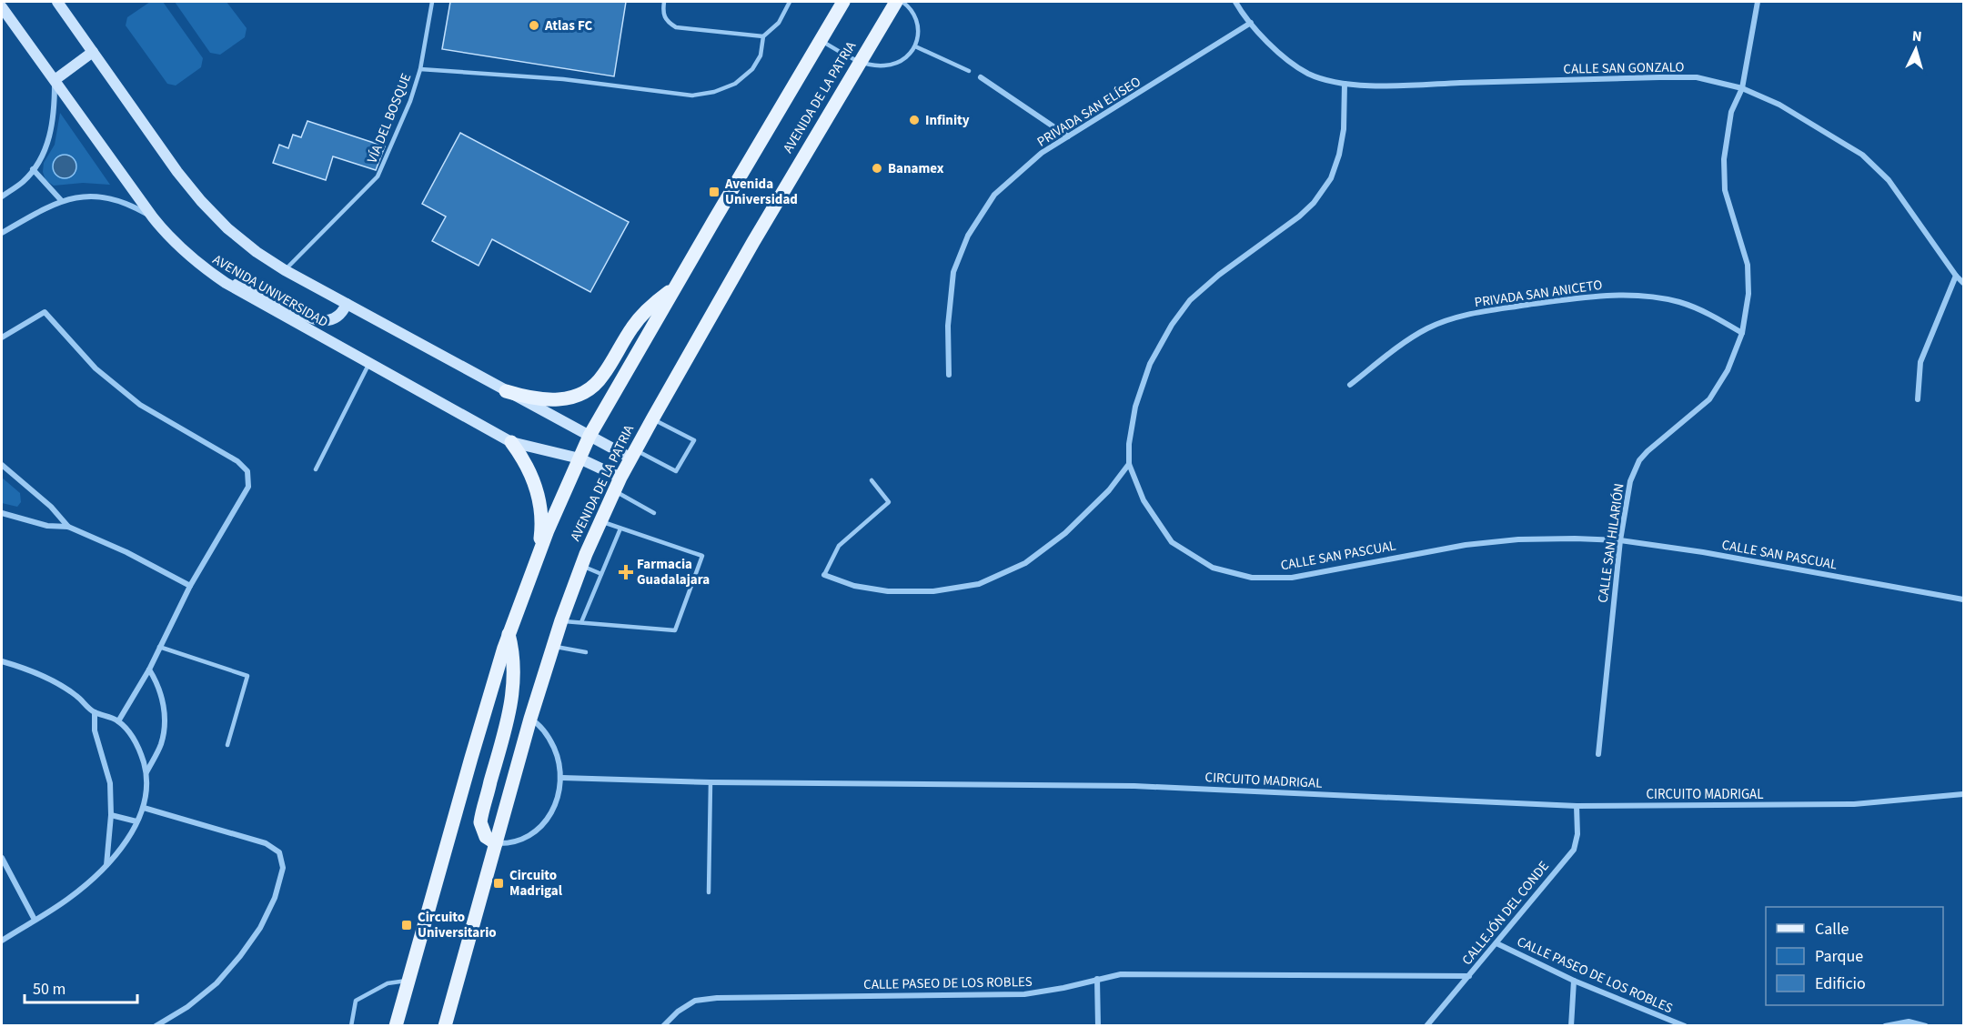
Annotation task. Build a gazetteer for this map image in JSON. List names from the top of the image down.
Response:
{
  "streets": {
    "main road": ["AVENIDA DE LA PATRIA", "AVENIDA UNIVERSIDAD"],
    "street": [
      "CALLE SAN GONZALO",
      "PRIVADA SAN ELÍSEO",
      "PRIVADA SAN ANICETO",
      "CALLE SAN HILARIÓN",
      "CALLE SAN PASCUAL",
      "CIRCUITO MADRIGAL",
      "CALLEJÓN DEL CONDE",
      "CALLE PASEO DE LOS ROBLES"
    ],
    "lane": ["VÍA DEL BOSQUE"]
  },
  "crossings": [
    ["CALLE SAN GONZALO", "PRIVADA SAN ELÍSEO"],
    ["CALLE SAN GONZALO", "CALLE SAN HILARIÓN"],
    ["CALLE SAN GONZALO", "CALLE SAN PASCUAL"],
    ["AVENIDA DE LA PATRIA", "AVENIDA UNIVERSIDAD"],
    ["VÍA DEL BOSQUE", "AVENIDA UNIVERSIDAD"],
    ["PRIVADA SAN ANICETO", "CALLE SAN HILARIÓN"],
    ["CALLE SAN HILARIÓN", "CALLE SAN PASCUAL"],
    ["CIRCUITO MADRIGAL", "CALLEJÓN DEL CONDE"],
    ["CALLEJÓN DEL CONDE", "CALLE PASEO DE LOS ROBLES"]
  ],
  "places": {
    "other": ["Atlas FC", "Infinity", "Banamex"],
    "transit": ["Avenida Universidad", "Circuito Madrigal", "Circuito Universitario"],
    "health": ["Farmacia Guadalajara"]
  },
  "legend": ["Calle", "Parque", "Edificio"],
  "scale_bar": "50 m",
  "north": "top"
}
